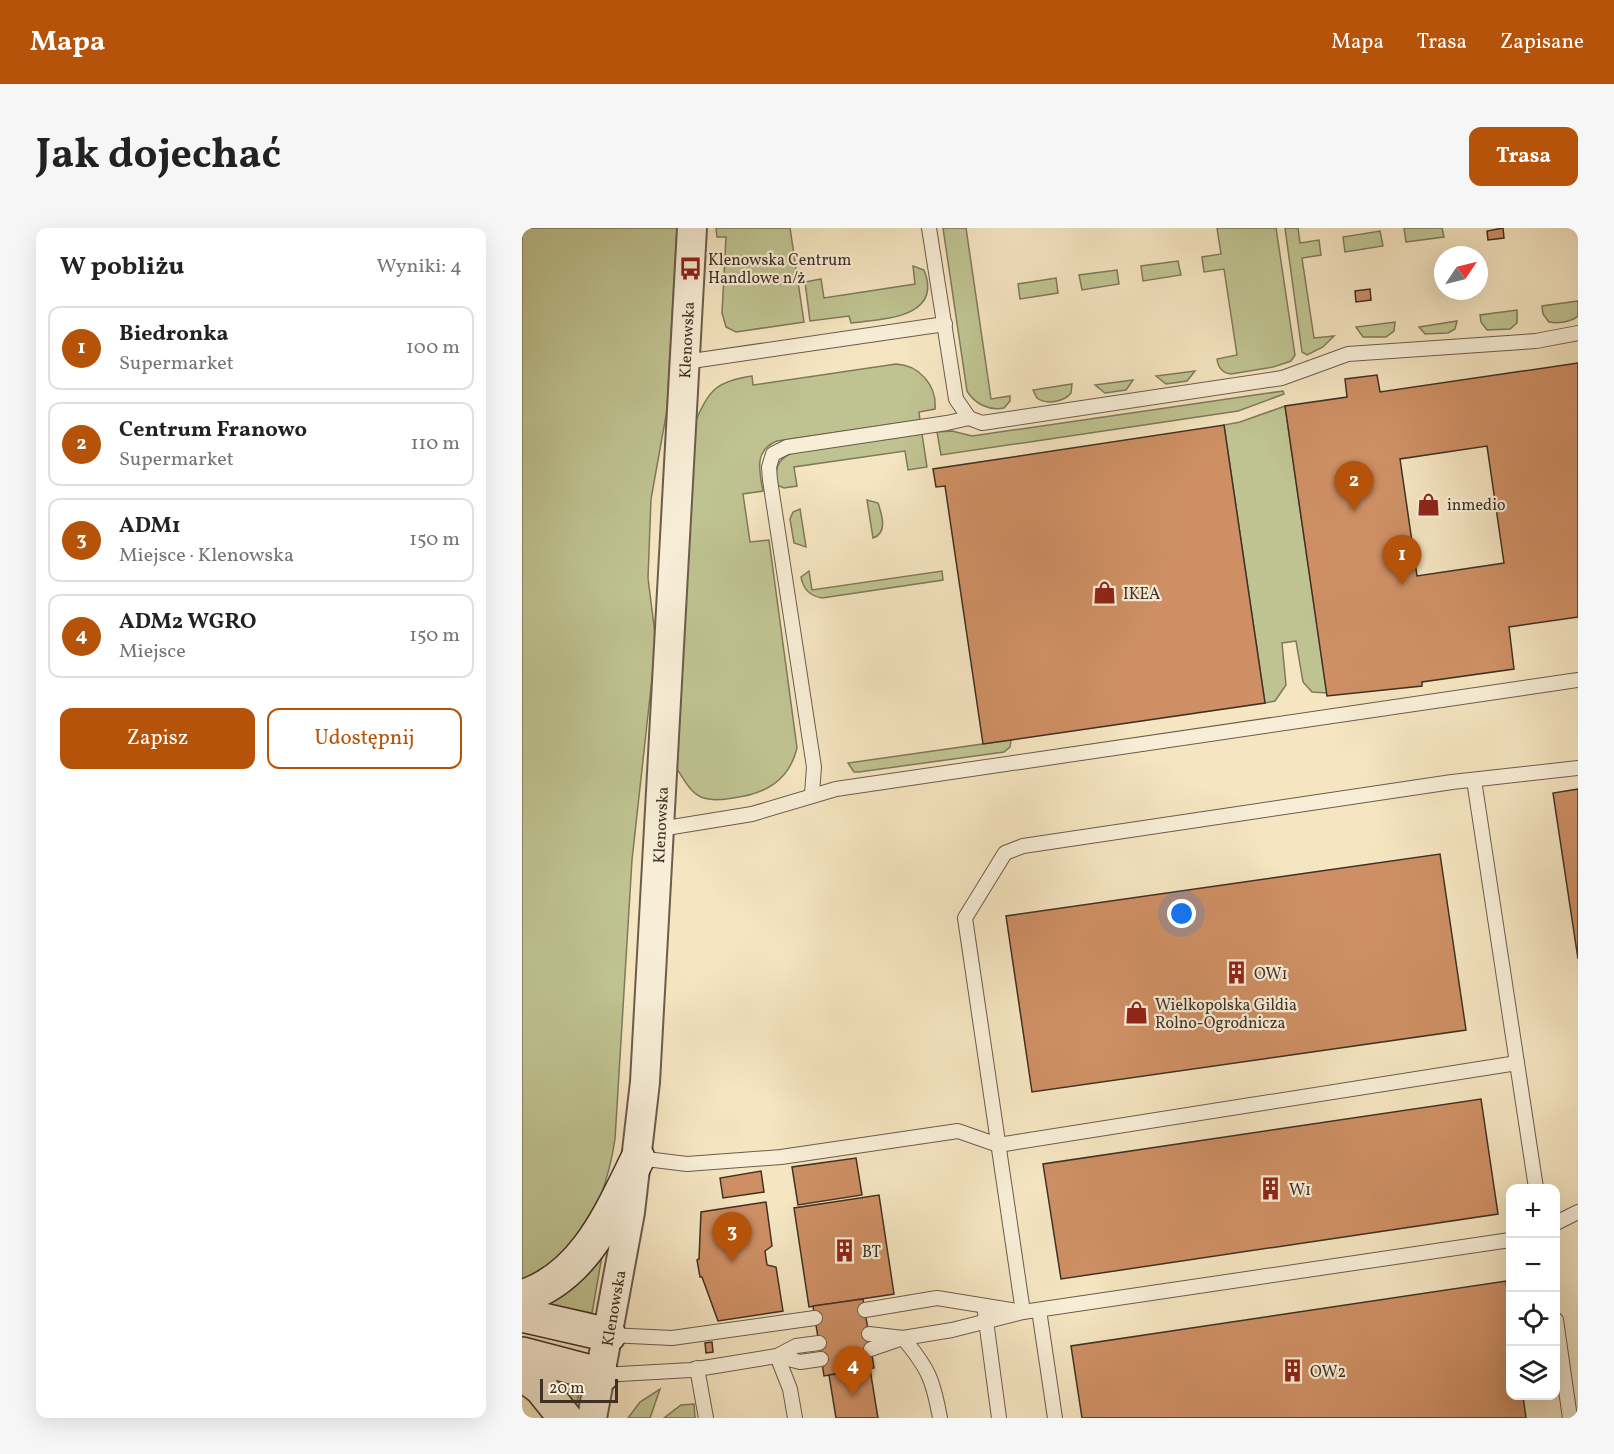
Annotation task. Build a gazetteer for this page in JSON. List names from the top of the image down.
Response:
{
  "streets": {
    "street": ["Klenowska"]
  },
  "places": {
    "bus stop": ["Klenowska Centrum Handlowe n/ż"],
    "shop": ["inmedio", "IKEA", "Wielkopolska Gildia Rolno-Ogrodnicza"],
    "building": [
      "OW1",
      "W1",
      "BT",
      "OW2"
    ]
  },
  "scale_bar": "20 m",
  "north": "top right",
  "page": {
    "header": "Mapa",
    "nav": ["Mapa", "Trasa", "Zapisane"],
    "title": "Jak dojechać",
    "buttons": [
      "Trasa",
      ["Zapisz", "Udostępnij"]
    ],
    "heading": ["W pobliżu", "Wyniki: 4"],
    "list": [
      {
        "mark": "1",
        "name": "Biedronka",
        "note": "Supermarket",
        "value": "100 m"
      },
      {
        "mark": "2",
        "name": "Centrum Franowo",
        "note": "Supermarket",
        "value": "110 m"
      },
      {
        "mark": "3",
        "name": "ADM1",
        "note": "Miejsce · Klenowska",
        "value": "150 m"
      },
      {
        "mark": "4",
        "name": "ADM2 WGRO",
        "note": "Miejsce",
        "value": "150 m"
      }
    ],
    "pins": [
      "2",
      "1",
      "3",
      "4"
    ],
    "map_buttons": ["+", "−"],
    "scale": "20 m"
  }
}
